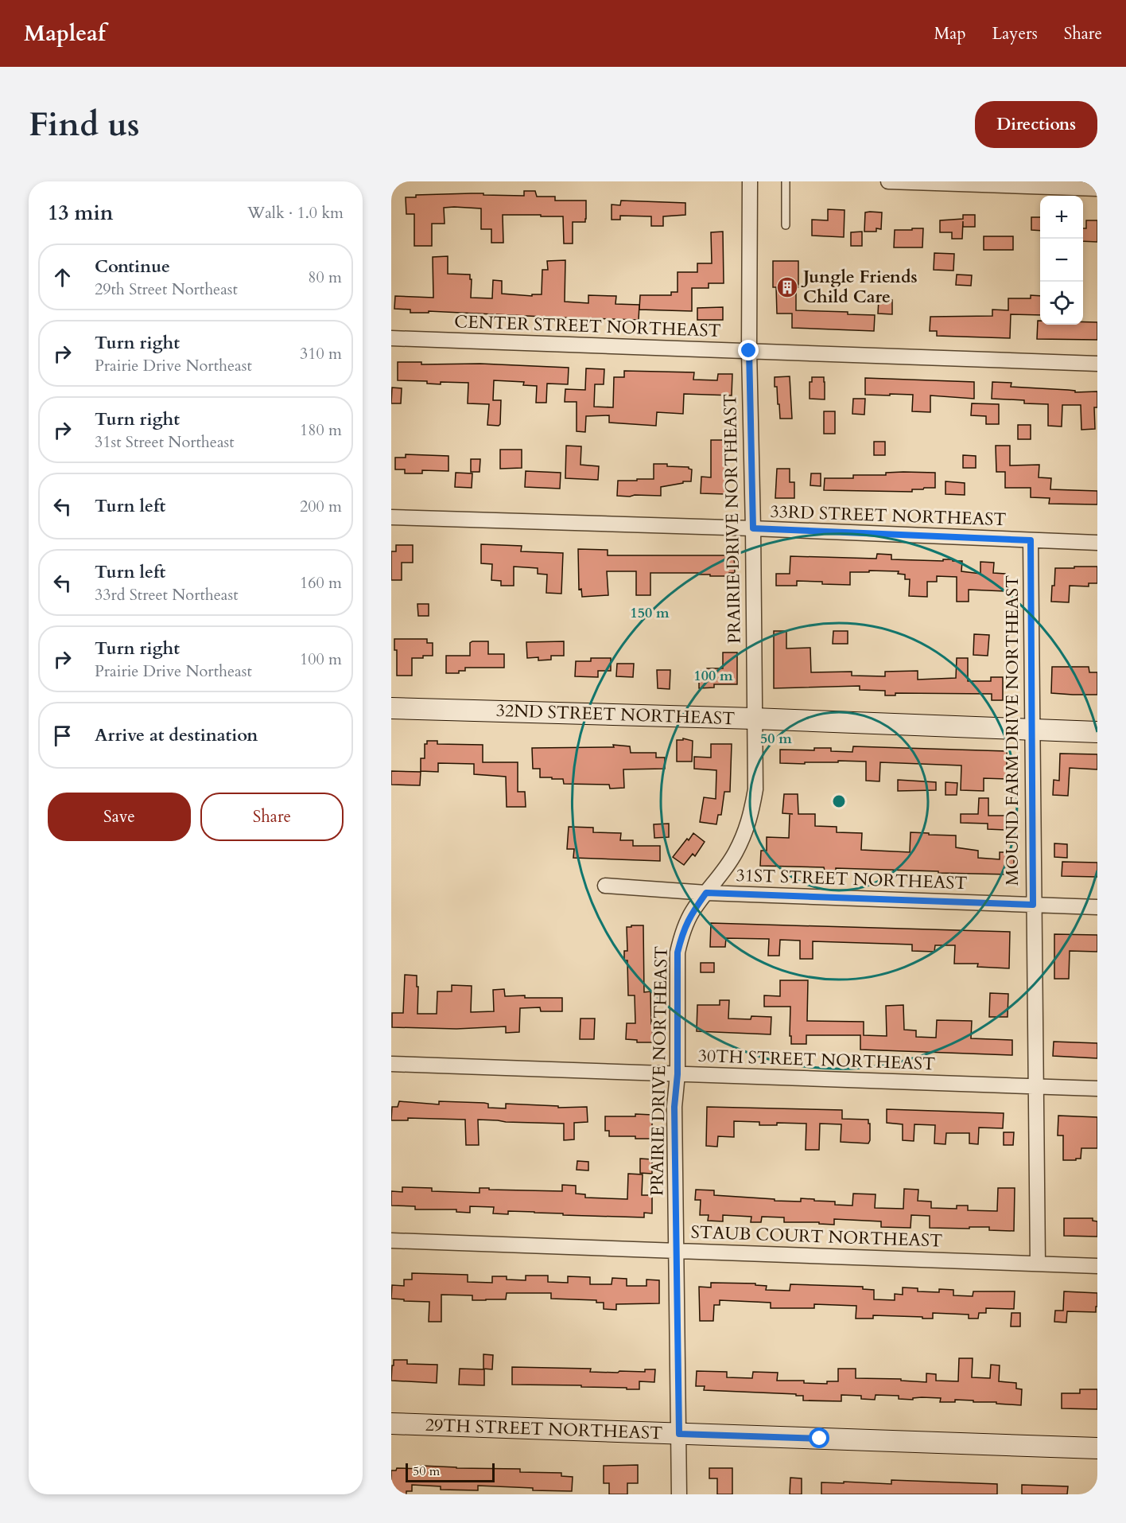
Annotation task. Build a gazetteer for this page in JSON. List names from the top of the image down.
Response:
{
  "streets": {
    "main road": ["32ND STREET NORTHEAST", "29TH STREET NORTHEAST"],
    "street": [
      "CENTER STREET NORTHEAST",
      "33RD STREET NORTHEAST",
      "PRAIRIE DRIVE NORTHEAST",
      "MOUND FARM DRIVE NORTHEAST",
      "31ST STREET NORTHEAST",
      "30TH STREET NORTHEAST",
      "STAUB COURT NORTHEAST"
    ]
  },
  "crossings": [
    ["CENTER STREET NORTHEAST", "PRAIRIE DRIVE NORTHEAST"],
    ["33RD STREET NORTHEAST", "PRAIRIE DRIVE NORTHEAST"],
    ["33RD STREET NORTHEAST", "MOUND FARM DRIVE NORTHEAST"],
    ["PRAIRIE DRIVE NORTHEAST", "32ND STREET NORTHEAST"],
    ["PRAIRIE DRIVE NORTHEAST", "31ST STREET NORTHEAST"],
    ["PRAIRIE DRIVE NORTHEAST", "30TH STREET NORTHEAST"],
    ["PRAIRIE DRIVE NORTHEAST", "STAUB COURT NORTHEAST"],
    ["PRAIRIE DRIVE NORTHEAST", "29TH STREET NORTHEAST"],
    ["32ND STREET NORTHEAST", "MOUND FARM DRIVE NORTHEAST"],
    ["MOUND FARM DRIVE NORTHEAST", "31ST STREET NORTHEAST"],
    ["MOUND FARM DRIVE NORTHEAST", "30TH STREET NORTHEAST"],
    ["MOUND FARM DRIVE NORTHEAST", "STAUB COURT NORTHEAST"]
  ],
  "places": {
    "building": ["Jungle Friends Child Care"]
  },
  "scale_bar": "50 m",
  "page": {
    "header": "Mapleaf",
    "nav": ["Map", "Layers", "Share"],
    "buttons": [
      "Directions",
      ["Save", "Share"]
    ],
    "title": "Find us",
    "heading": ["13 min", "Walk · 1.0 km"],
    "map_buttons": ["+", "−"],
    "list": [
      ["Continue", "29th Street Northeast", "80 m"],
      ["Turn right", "Prairie Drive Northeast", "310 m"],
      ["Turn right", "31st Street Northeast", "180 m"],
      ["Turn left", "200 m"],
      ["Turn left", "33rd Street Northeast", "160 m"],
      ["Turn right", "Prairie Drive Northeast", "100 m"],
      "Arrive at destination"
    ],
    "scale": "50 m"
  },
  "rings": ["150 m", "100 m", "50 m"]
}
